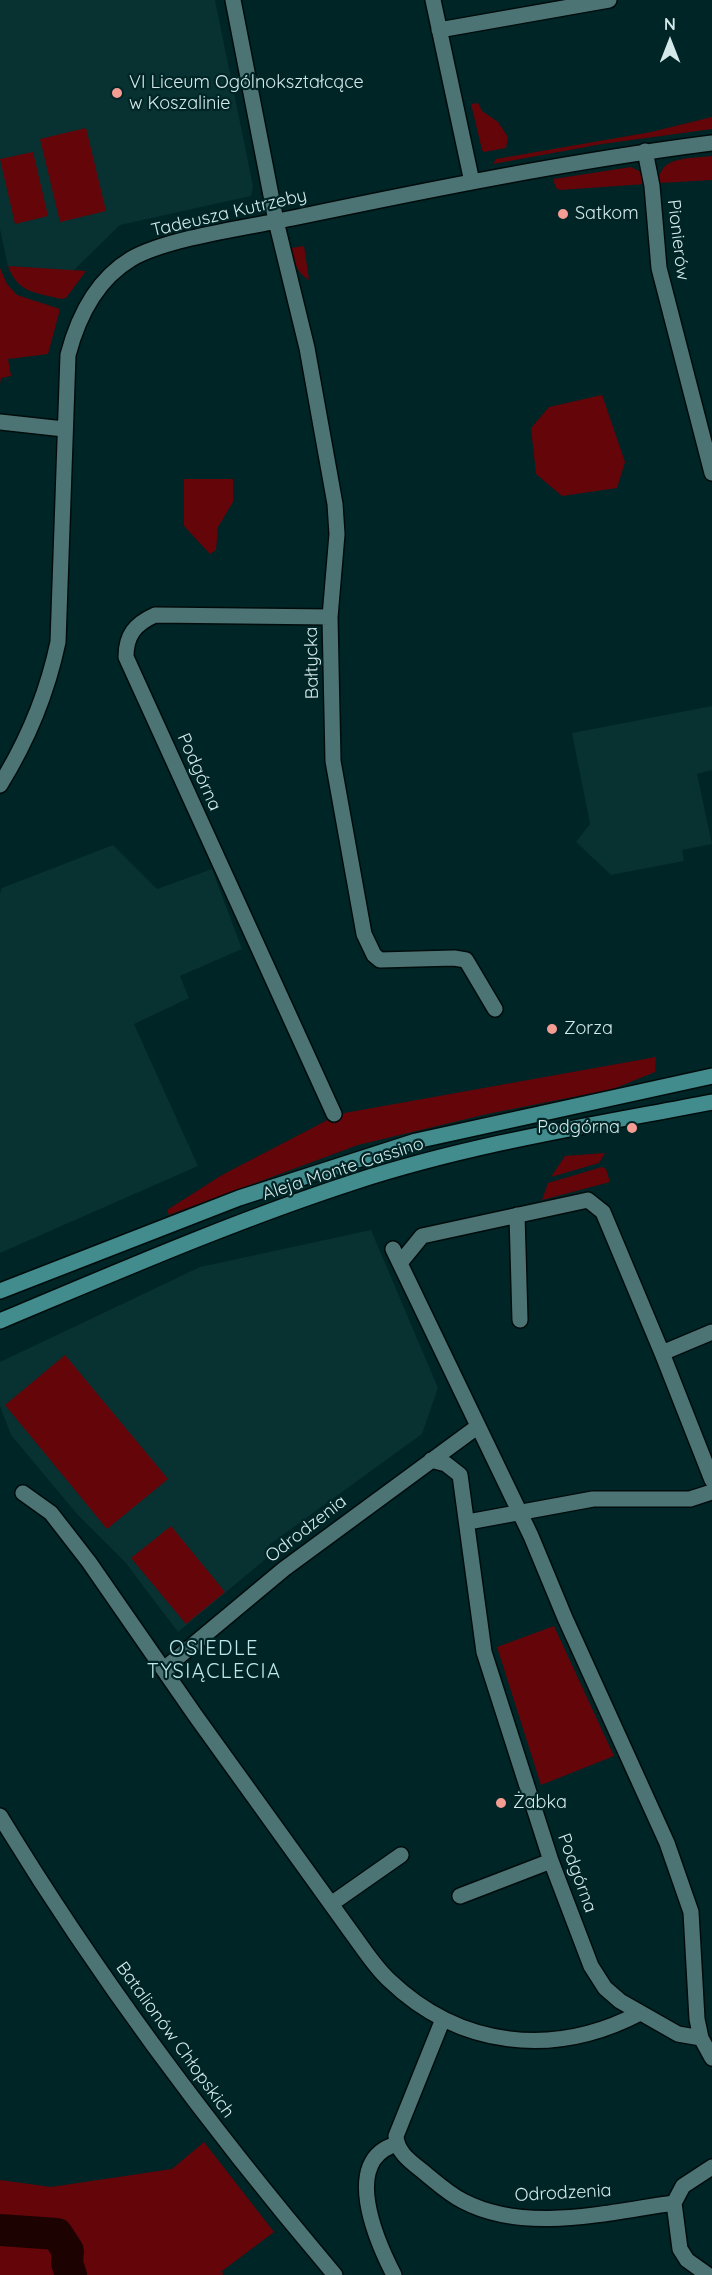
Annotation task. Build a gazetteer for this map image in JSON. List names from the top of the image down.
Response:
{
  "streets": {
    "street": [
      "Tadeusza Kutrzeby",
      "Pionierów",
      "Bałtycka",
      "Podgórna",
      "Aleja Monte Cassino",
      "Odrodzenia",
      "Batalionów Chłopskich"
    ]
  },
  "crossings": [
    ["Tadeusza Kutrzeby", "Pionierów"],
    ["Tadeusza Kutrzeby", "Bałtycka"],
    ["Bałtycka", "Podgórna"],
    ["Podgórna", "Odrodzenia"]
  ],
  "districts": ["OSIEDLE TYSIĄCLECIA"],
  "places": [
    "VI Liceum Ogólnokształcące w Koszalinie",
    "Satkom",
    "Zorza",
    "Podgórna",
    "Żabka"
  ],
  "north": "top"
}
